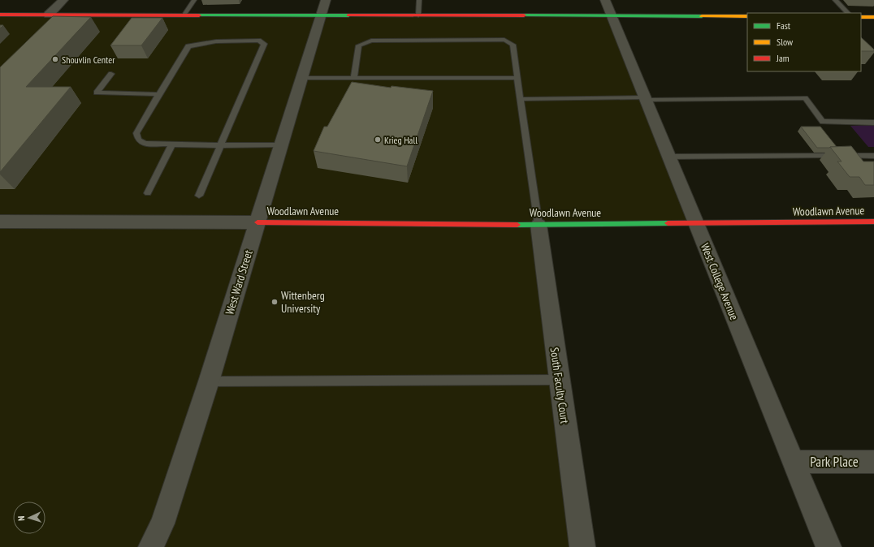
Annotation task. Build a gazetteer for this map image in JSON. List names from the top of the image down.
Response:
{
  "streets": {
    "street": [
      "Woodlawn Avenue",
      "West College Avenue",
      "West Ward Street",
      "South Faculty Court",
      "Park Place"
    ]
  },
  "crossings": [
    ["Woodlawn Avenue", "West College Avenue"],
    ["Woodlawn Avenue", "West Ward Street"],
    ["Woodlawn Avenue", "South Faculty Court"],
    ["West College Avenue", "Park Place"]
  ],
  "places": ["Shouvlin Center", "Krieg Hall", "Wittenberg University"],
  "legend": ["Fast", "Slow", "Jam"],
  "north": "left"
}
